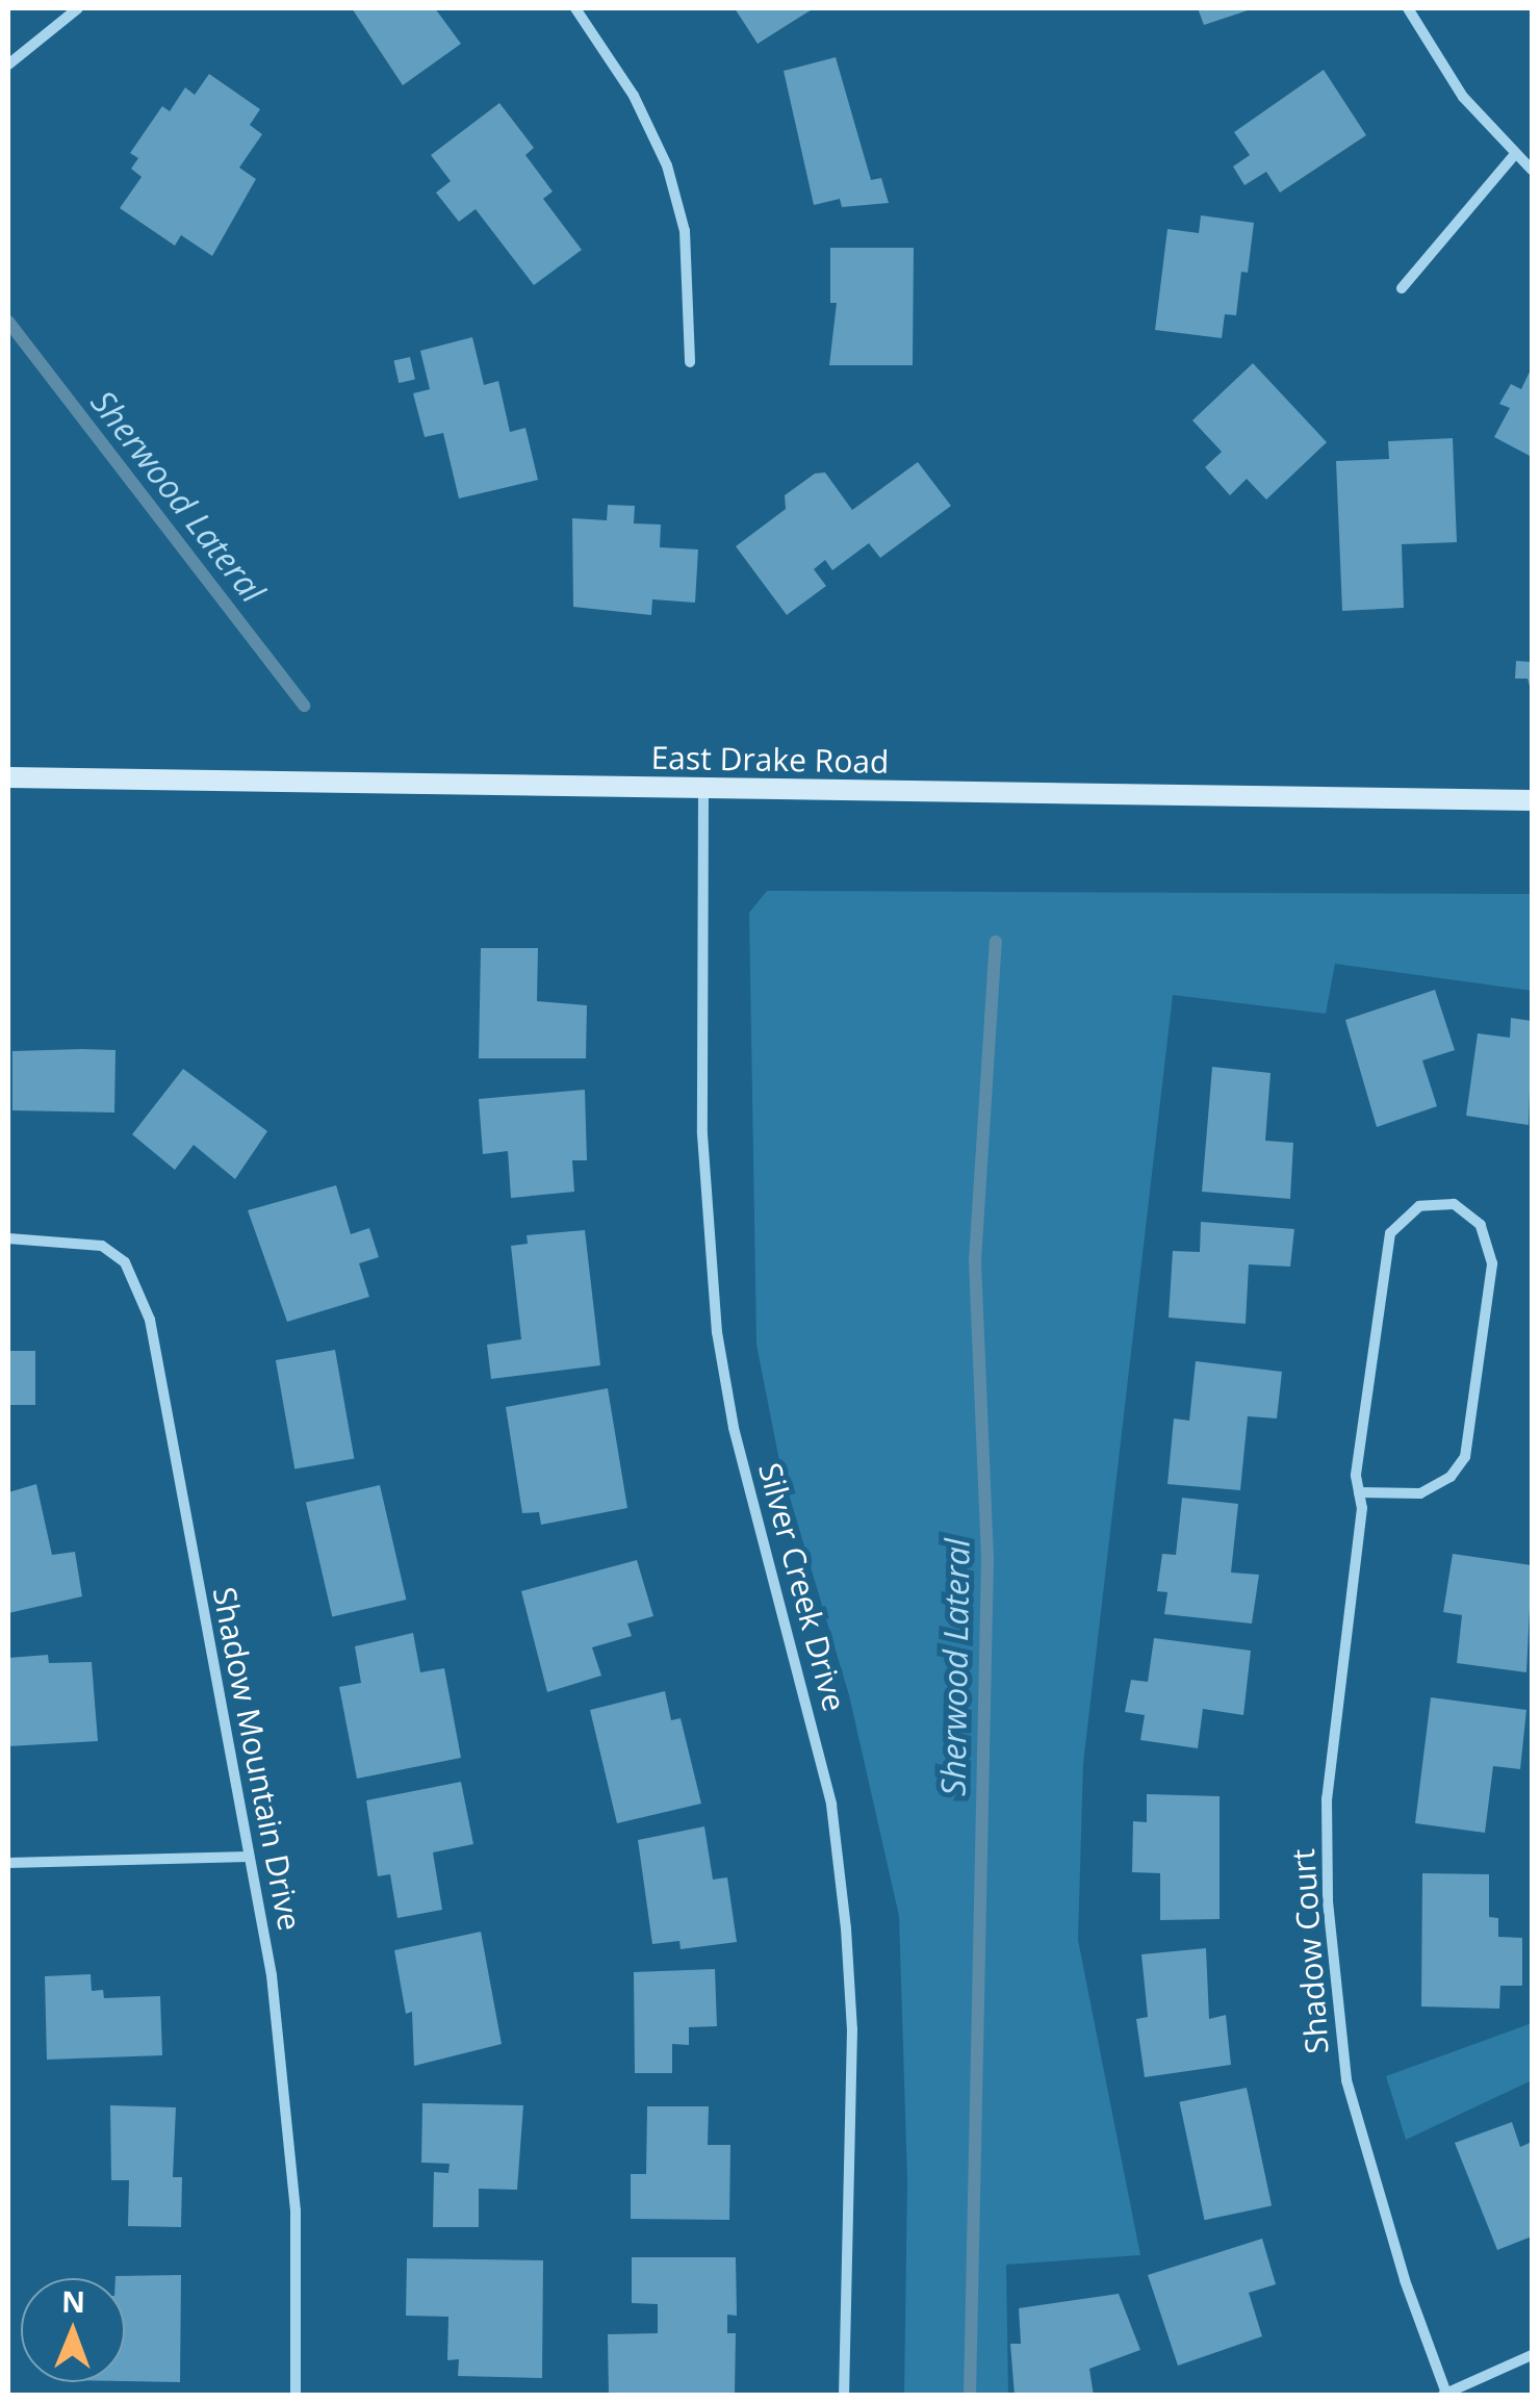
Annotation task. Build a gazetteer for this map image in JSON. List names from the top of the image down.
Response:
{
  "streets": {
    "main road": ["East Drake Road"],
    "street": ["Silver Creek Drive", "Shadow Mountain Drive", "Shadow Court"]
  },
  "crossings": [
    ["East Drake Road", "Silver Creek Drive"]
  ],
  "water": ["Sherwood Lateral"],
  "north": "top"
}
